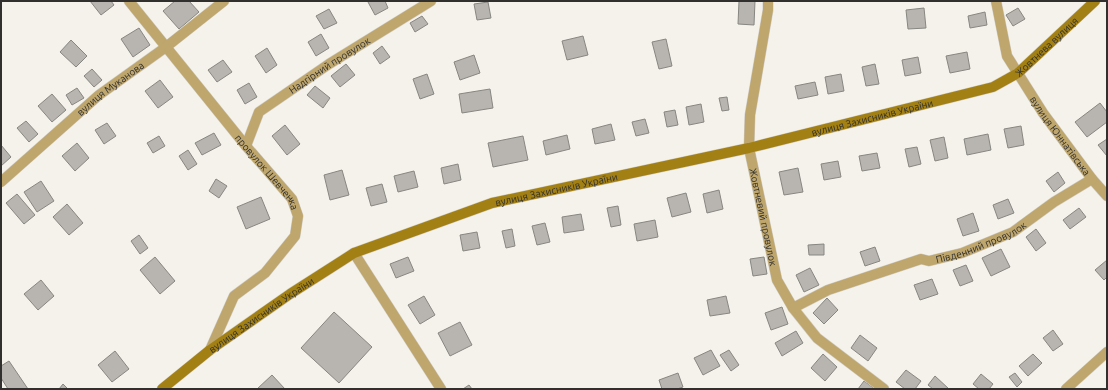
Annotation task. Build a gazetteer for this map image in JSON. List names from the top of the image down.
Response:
{
  "streets": {
    "street": [
      "Жовтнева вулиця",
      "Надгірний провулок",
      "вулиця Муканова",
      "вулиця Захисників України",
      "вулиця Юннатівська",
      "провулок Шевченка",
      "Жовтневий провулок",
      "Південний провулок"
    ]
  },
  "crossings": [
    ["Жовтнева вулиця", "вулиця Захисників України"],
    ["Жовтнева вулиця", "вулиця Юннатівська"],
    ["Надгірний провулок", "провулок Шевченка"],
    ["вулиця Муканова", "провулок Шевченка"],
    ["вулиця Захисників України", "провулок Шевченка"],
    ["вулиця Захисників України", "Жовтневий провулок"],
    ["вулиця Юннатівська", "Південний провулок"],
    ["Жовтневий провулок", "Південний провулок"]
  ]
}
